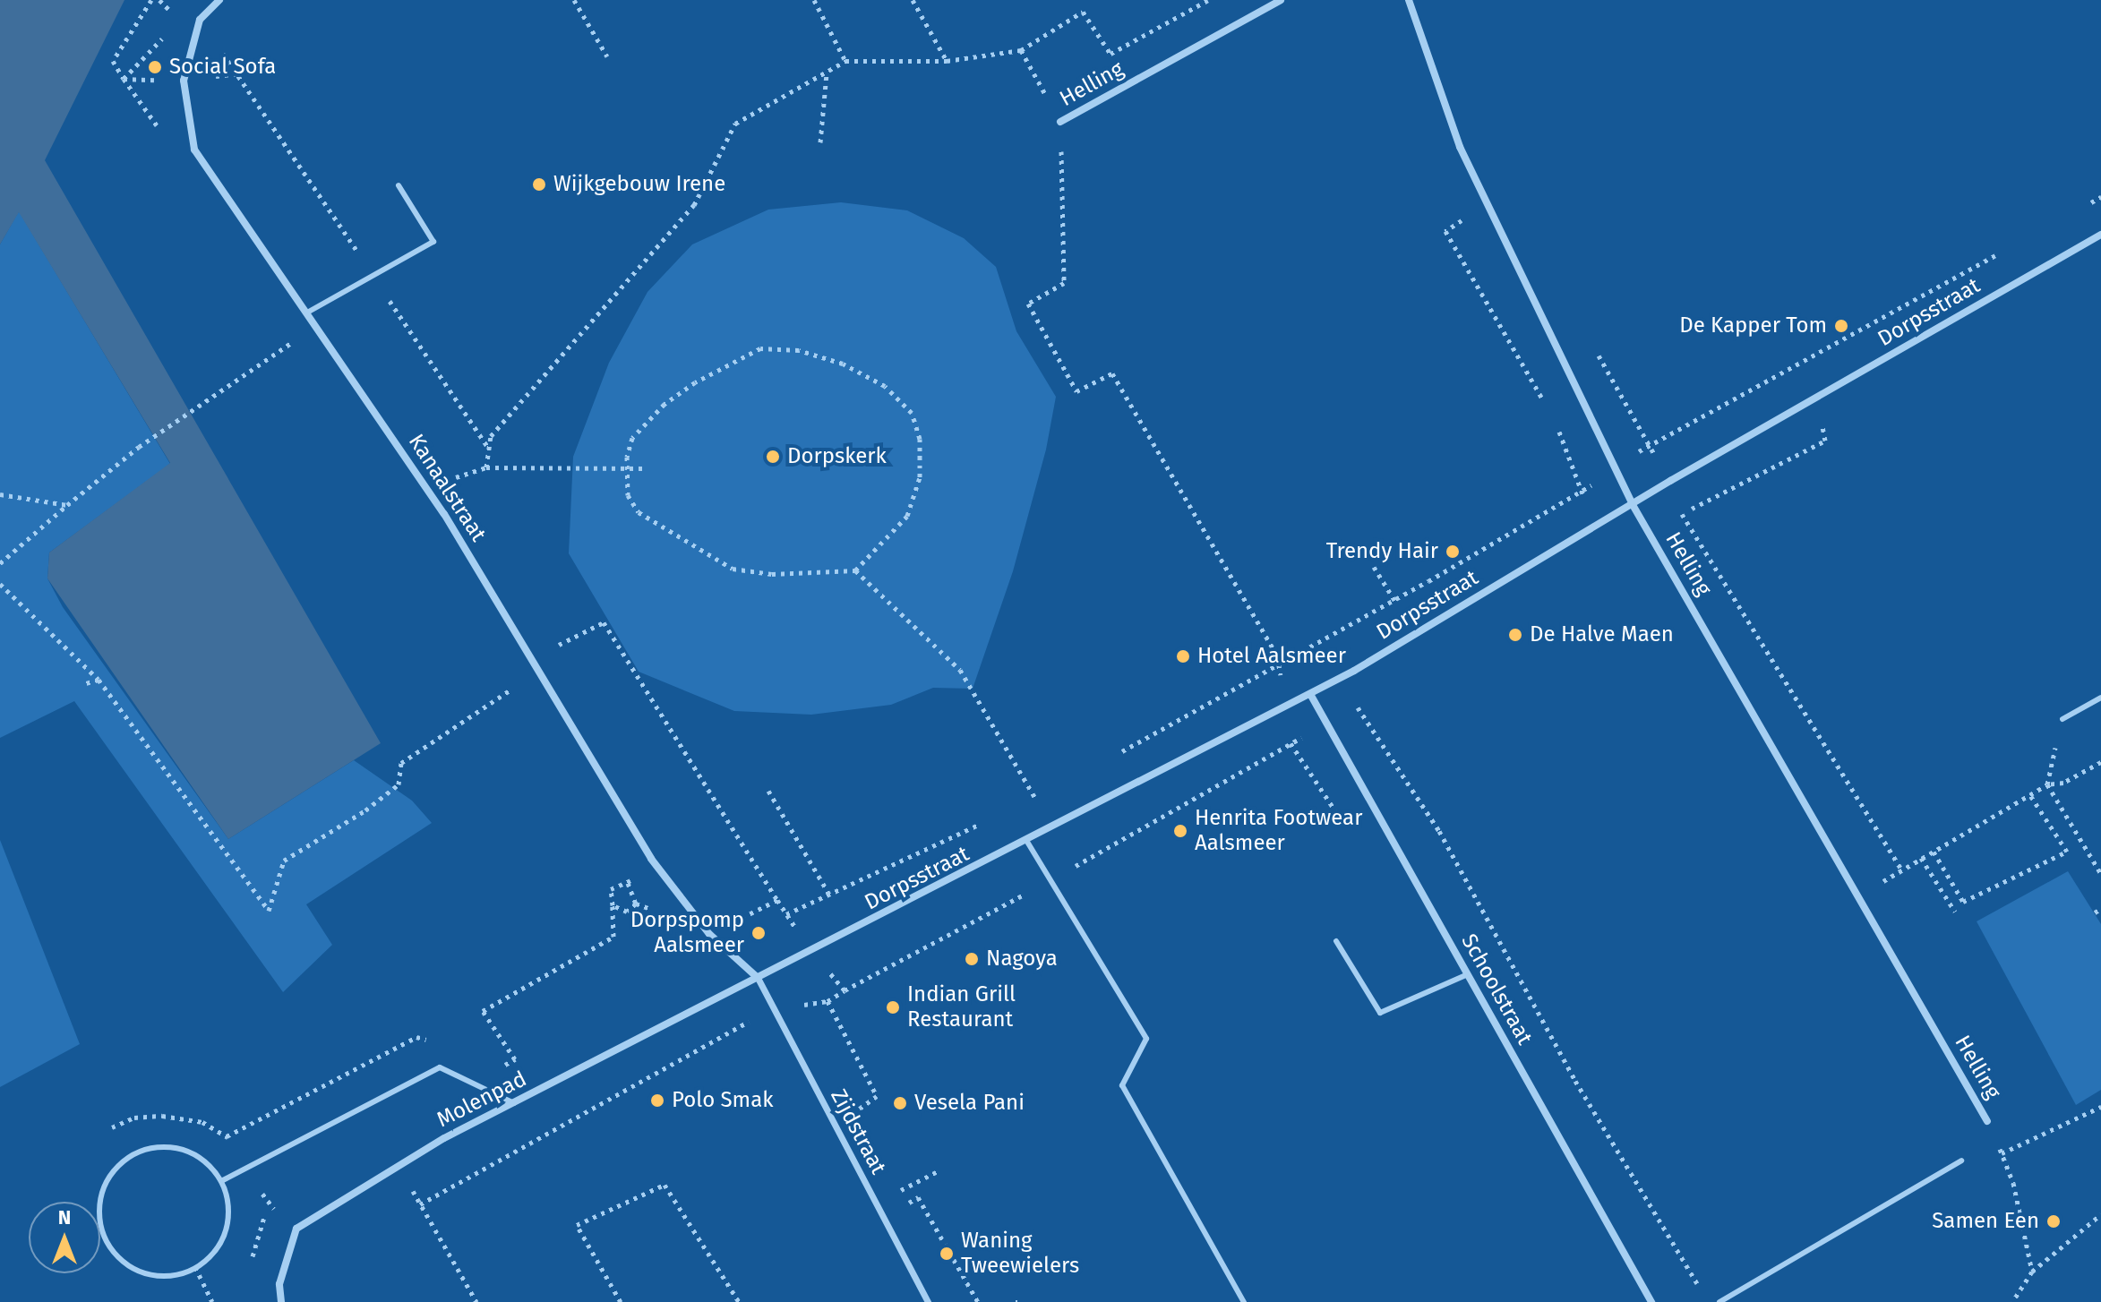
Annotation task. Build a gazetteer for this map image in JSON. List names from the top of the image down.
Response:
{
  "streets": {
    "street": [
      "Helling",
      "Dorpsstraat",
      "Kanaalstraat",
      "Schoolstraat",
      "Molenpad",
      "Zijdstraat"
    ]
  },
  "crossings": [
    ["Helling", "Dorpsstraat"],
    ["Dorpsstraat", "Kanaalstraat"],
    ["Dorpsstraat", "Schoolstraat"],
    ["Dorpsstraat", "Molenpad"],
    ["Dorpsstraat", "Zijdstraat"],
    ["Kanaalstraat", "Molenpad"],
    ["Kanaalstraat", "Zijdstraat"],
    ["Molenpad", "Zijdstraat"]
  ],
  "places": [
    "Social Sofa",
    "Wijkgebouw Irene",
    "De Kapper Tom",
    "Dorpskerk",
    "Trendy Hair",
    "De Halve Maen",
    "Hotel Aalsmeer",
    "Henrita Footwear Aalsmeer",
    "Dorpspomp Aalsmeer",
    "Nagoya",
    "Indian Grill Restaurant",
    "Polo Smak",
    "Vesela Pani",
    "Samen Een",
    "Waning Tweewielers"
  ],
  "north": "top"
}
